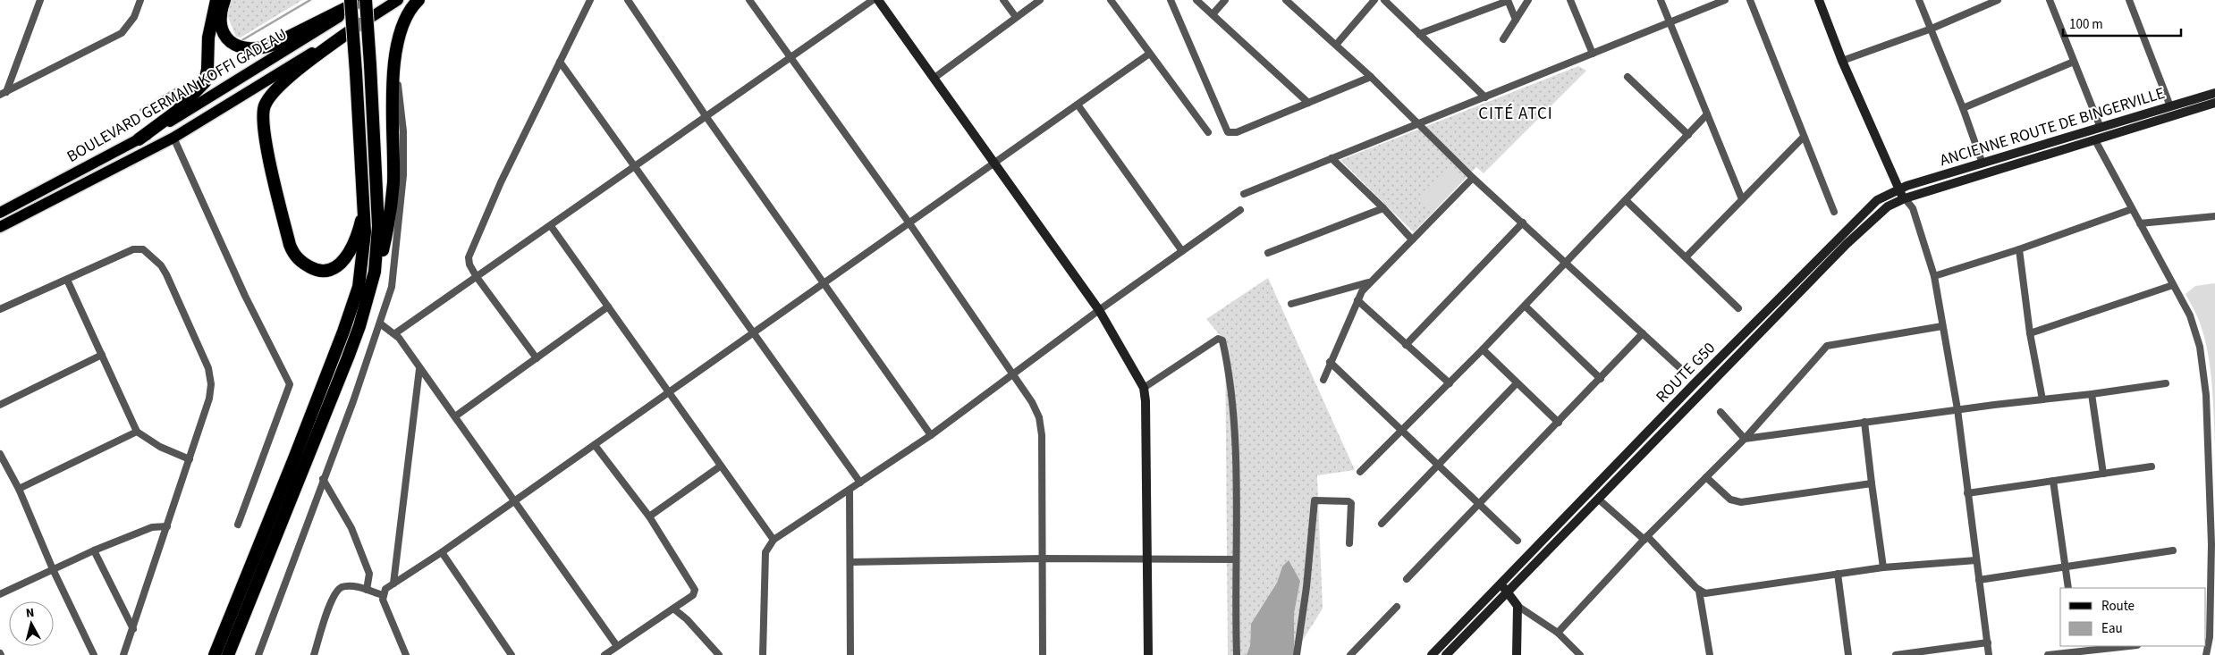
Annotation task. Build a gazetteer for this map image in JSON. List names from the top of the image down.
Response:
{
  "streets": {
    "main road": ["BOULEVARD GERMAIN KOFFI GADEAU"],
    "street": ["ANCIENNE ROUTE DE BINGERVILLE", "ROUTE G50"]
  },
  "crossings": [
    ["ANCIENNE ROUTE DE BINGERVILLE", "ROUTE G50"]
  ],
  "districts": ["CITÉ ATCI"],
  "legend": ["Route", "Eau"],
  "scale_bar": "100 m",
  "north": "top"
}
